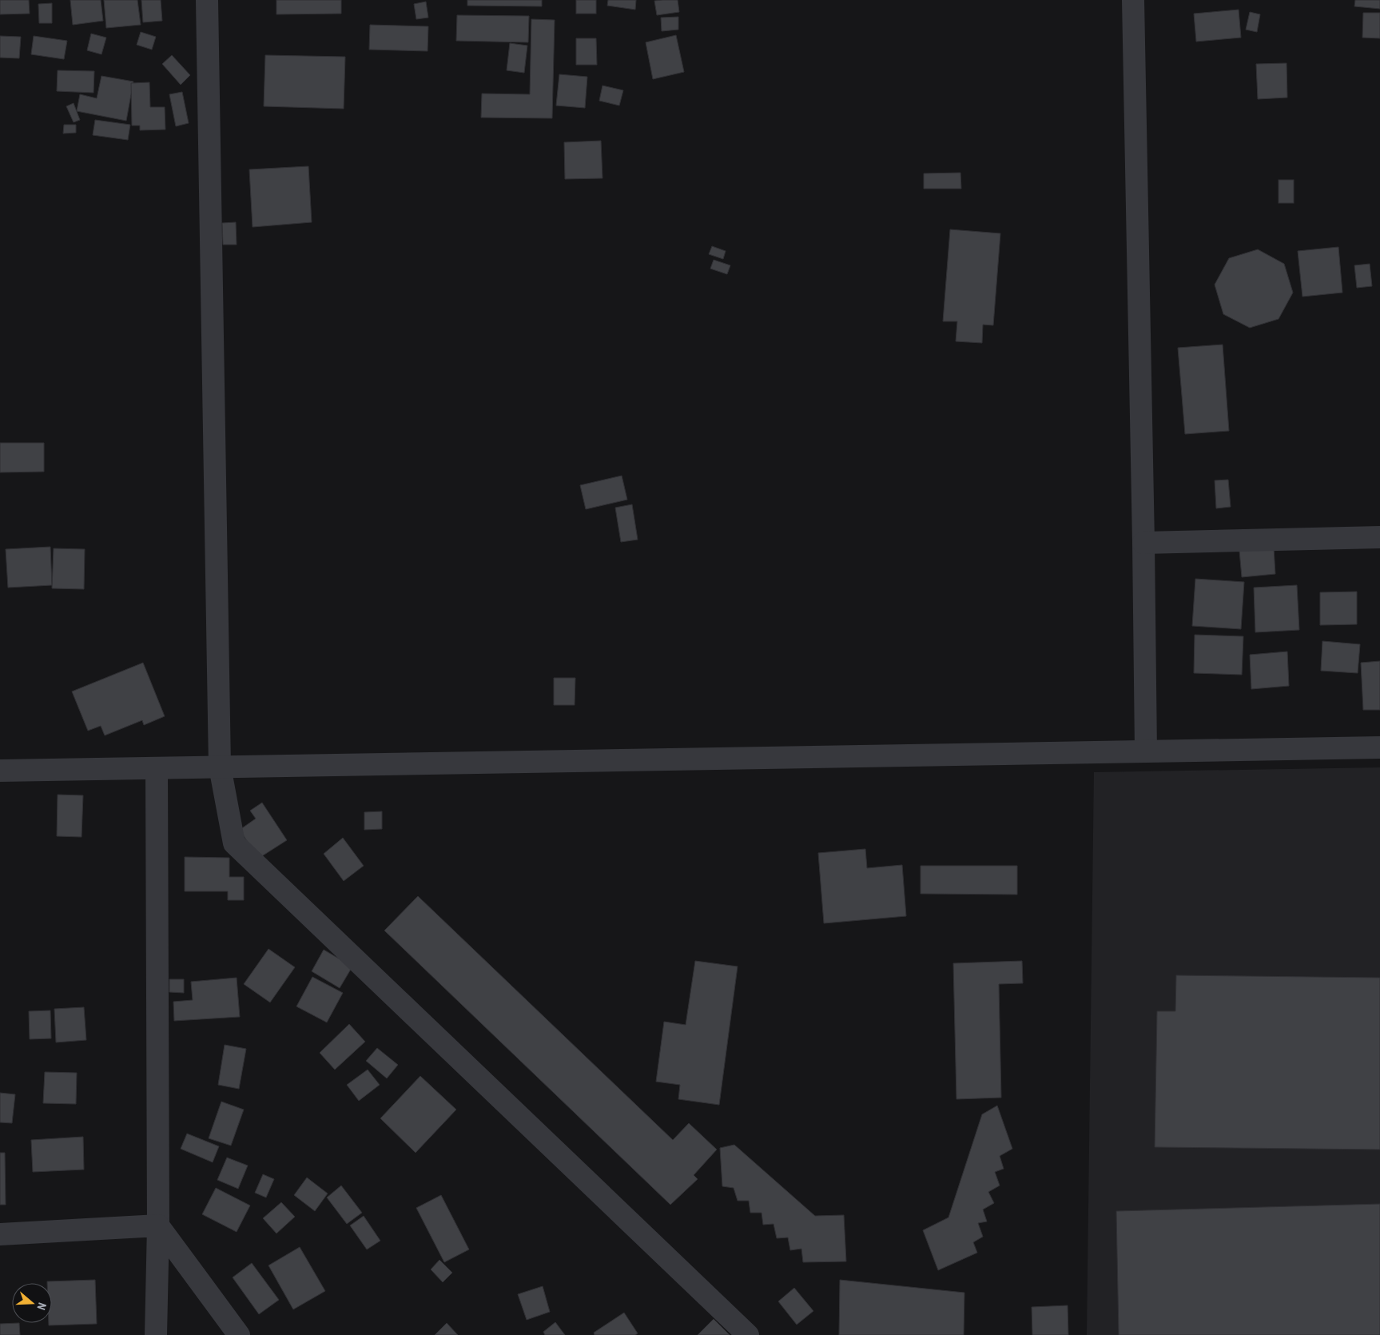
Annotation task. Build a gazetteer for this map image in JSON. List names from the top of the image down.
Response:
{
  "north": "right"
}
